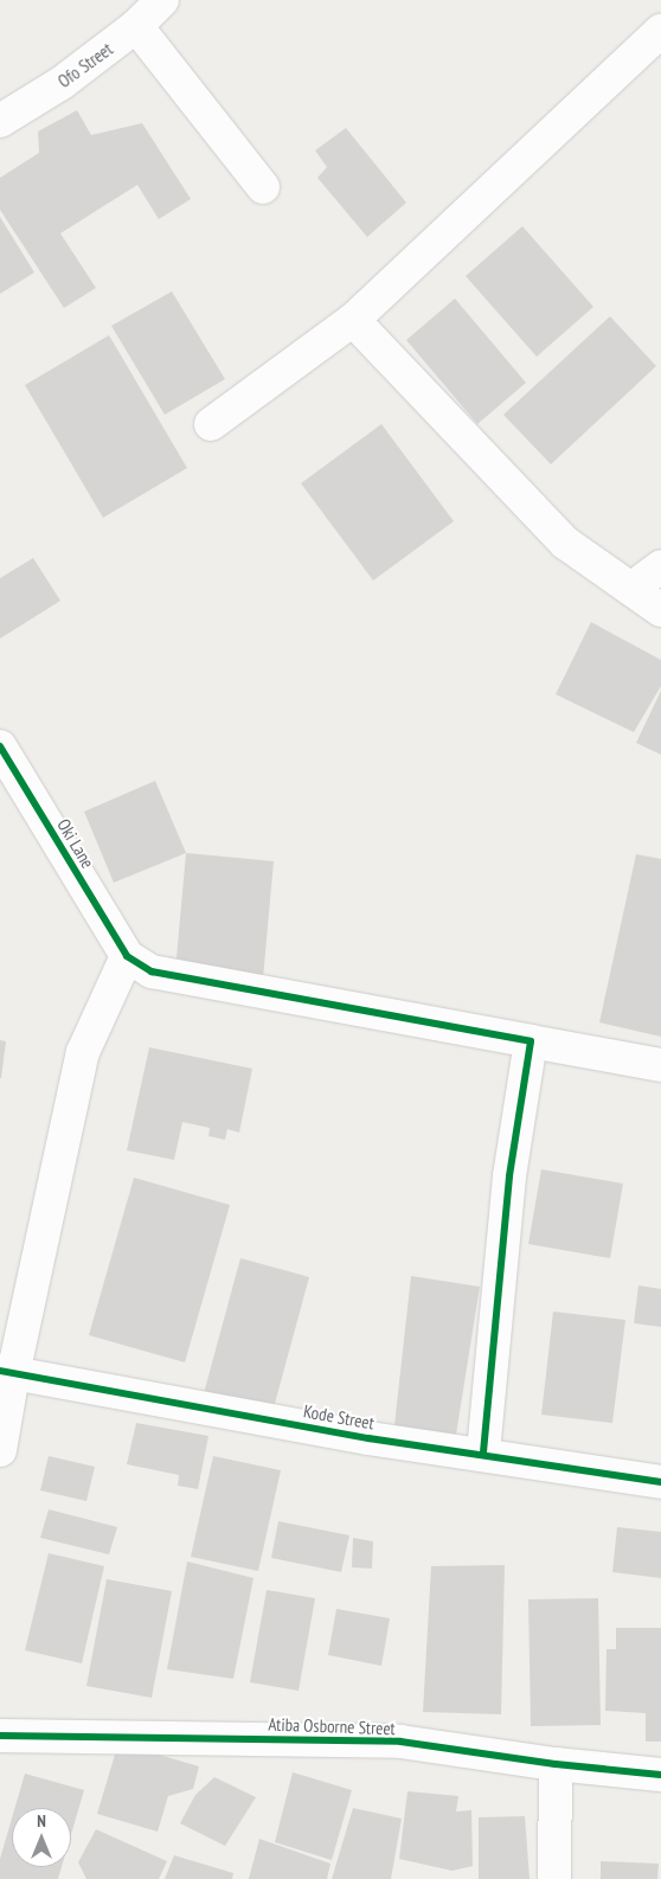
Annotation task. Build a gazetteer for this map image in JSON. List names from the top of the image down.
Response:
{
  "streets": {
    "street": [
      "Ofo Street",
      "Oki Lane",
      "Kode Street",
      "Atiba Osborne Street"
    ]
  },
  "north": "top"
}
